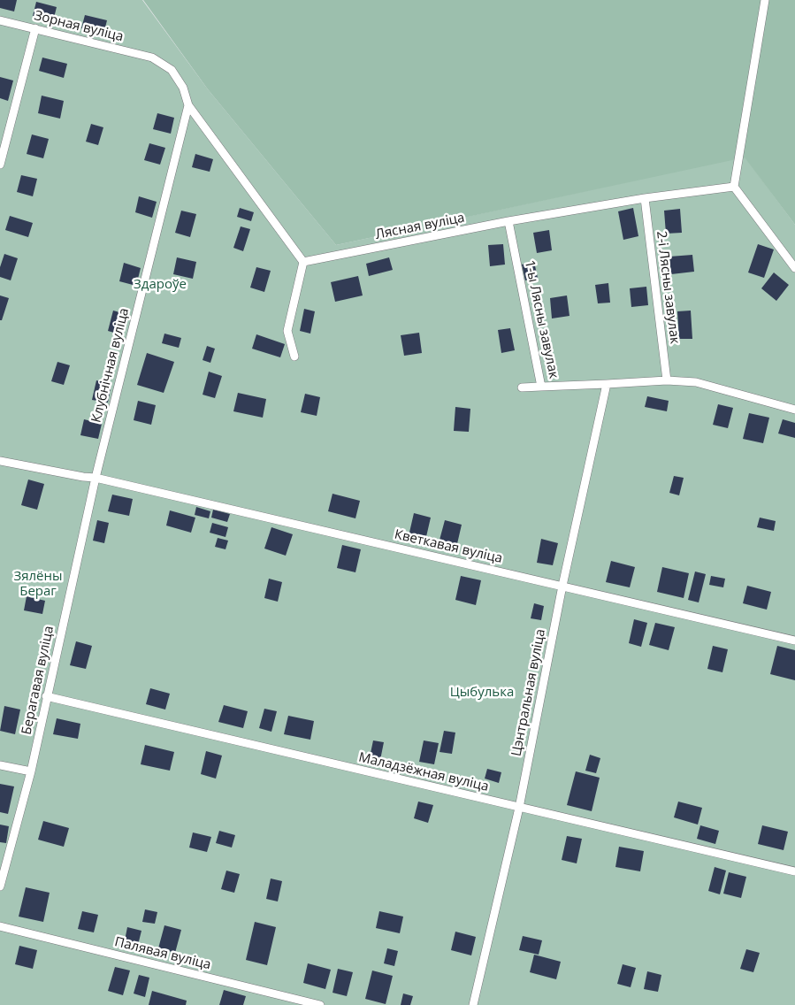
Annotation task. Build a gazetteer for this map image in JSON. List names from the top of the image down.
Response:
{
  "streets": {
    "lane": [
      "Зорная вуліца",
      "Лясная вуліца",
      "2-і Лясны завулак",
      "1-ы Лясны завулак",
      "Клубнічная вуліца",
      "Кветкавая вуліца",
      "Берагавая вуліца",
      "Цэнтральная вуліца",
      "Маладзёжная вуліца",
      "Палявая вуліца"
    ]
  },
  "crossings": [
    ["Зорная вуліца", "Клубнічная вуліца"],
    ["Лясная вуліца", "2-і Лясны завулак"],
    ["Лясная вуліца", "1-ы Лясны завулак"],
    ["2-і Лясны завулак", "1-ы Лясны завулак"],
    ["1-ы Лясны завулак", "Цэнтральная вуліца"],
    ["Клубнічная вуліца", "Кветкавая вуліца"],
    ["Клубнічная вуліца", "Берагавая вуліца"],
    ["Кветкавая вуліца", "Берагавая вуліца"],
    ["Кветкавая вуліца", "Цэнтральная вуліца"],
    ["Берагавая вуліца", "Маладзёжная вуліца"],
    ["Цэнтральная вуліца", "Маладзёжная вуліца"]
  ],
  "parks": ["Здароўе", "Зялёны Бераг", "Цыбулька"]
}
